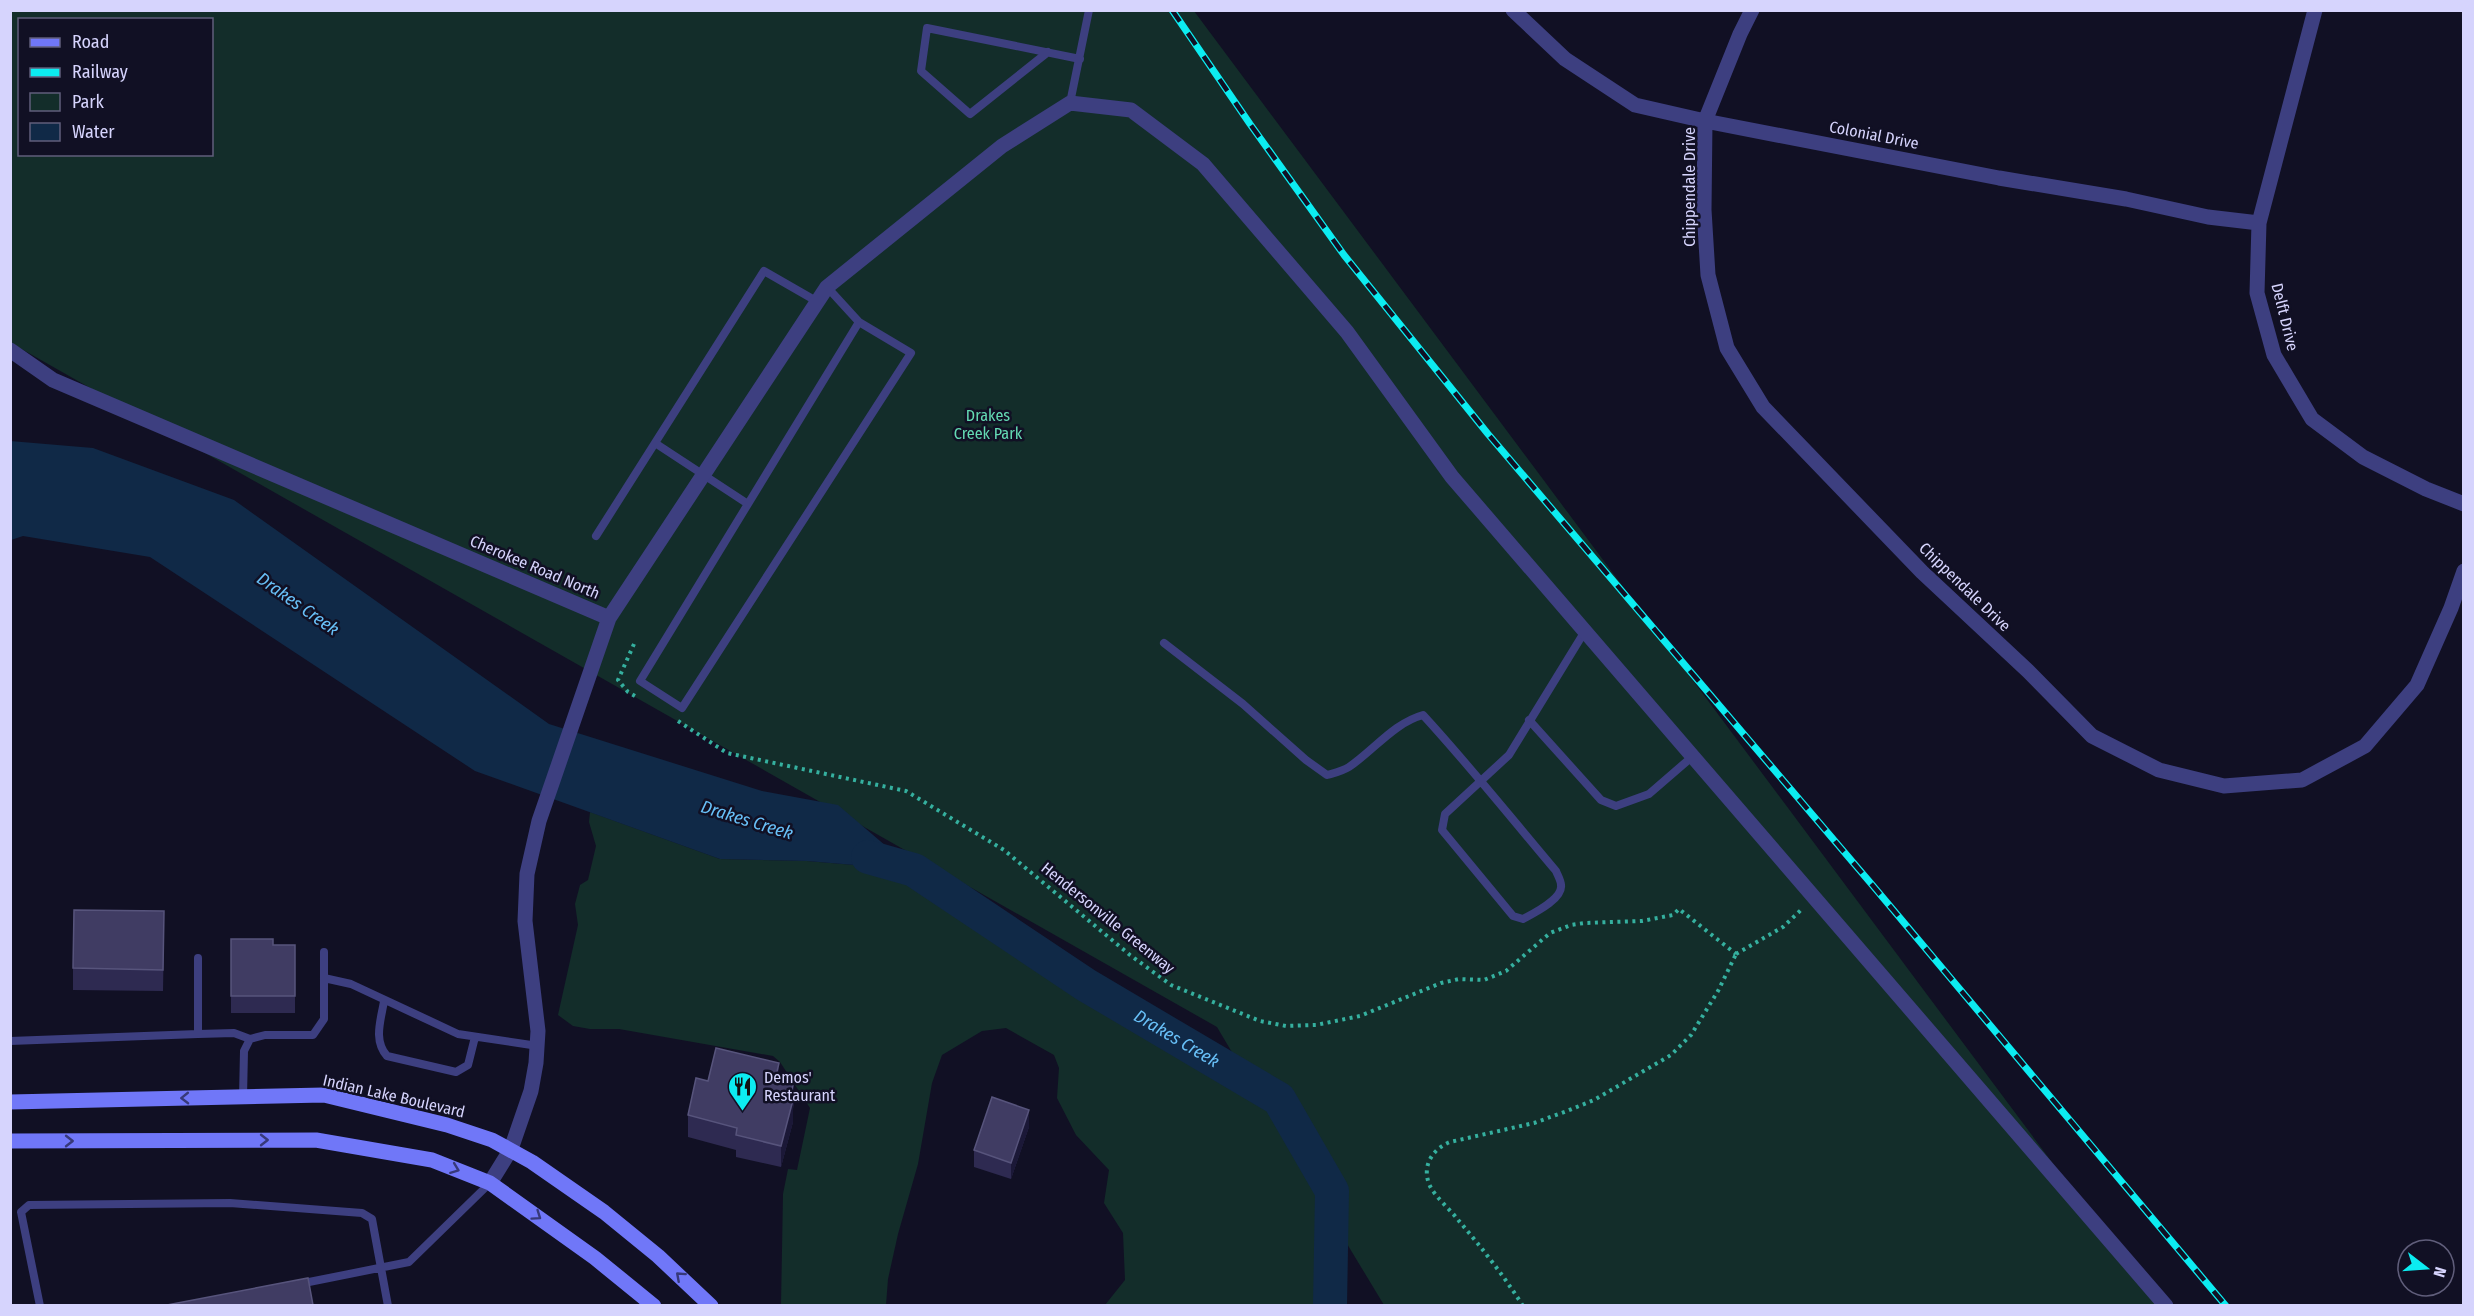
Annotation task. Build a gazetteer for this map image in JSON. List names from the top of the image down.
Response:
{
  "streets": {
    "main road": ["Indian Lake Boulevard"],
    "street": [
      "Colonial Drive",
      "Chippendale Drive",
      "Delft Drive",
      "Cherokee Road North"
    ],
    "path": ["Hendersonville Greenway"]
  },
  "crossings": [
    ["Colonial Drive", "Chippendale Drive"],
    ["Colonial Drive", "Delft Drive"],
    ["Cherokee Road North", "Indian Lake Boulevard"]
  ],
  "water": ["Drakes Creek"],
  "parks": ["Drakes Creek Park"],
  "places": {
    "restaurant": ["Demos' Restaurant"]
  },
  "legend": [
    "Road",
    "Railway",
    "Park",
    "Water"
  ],
  "north": "right"
}
